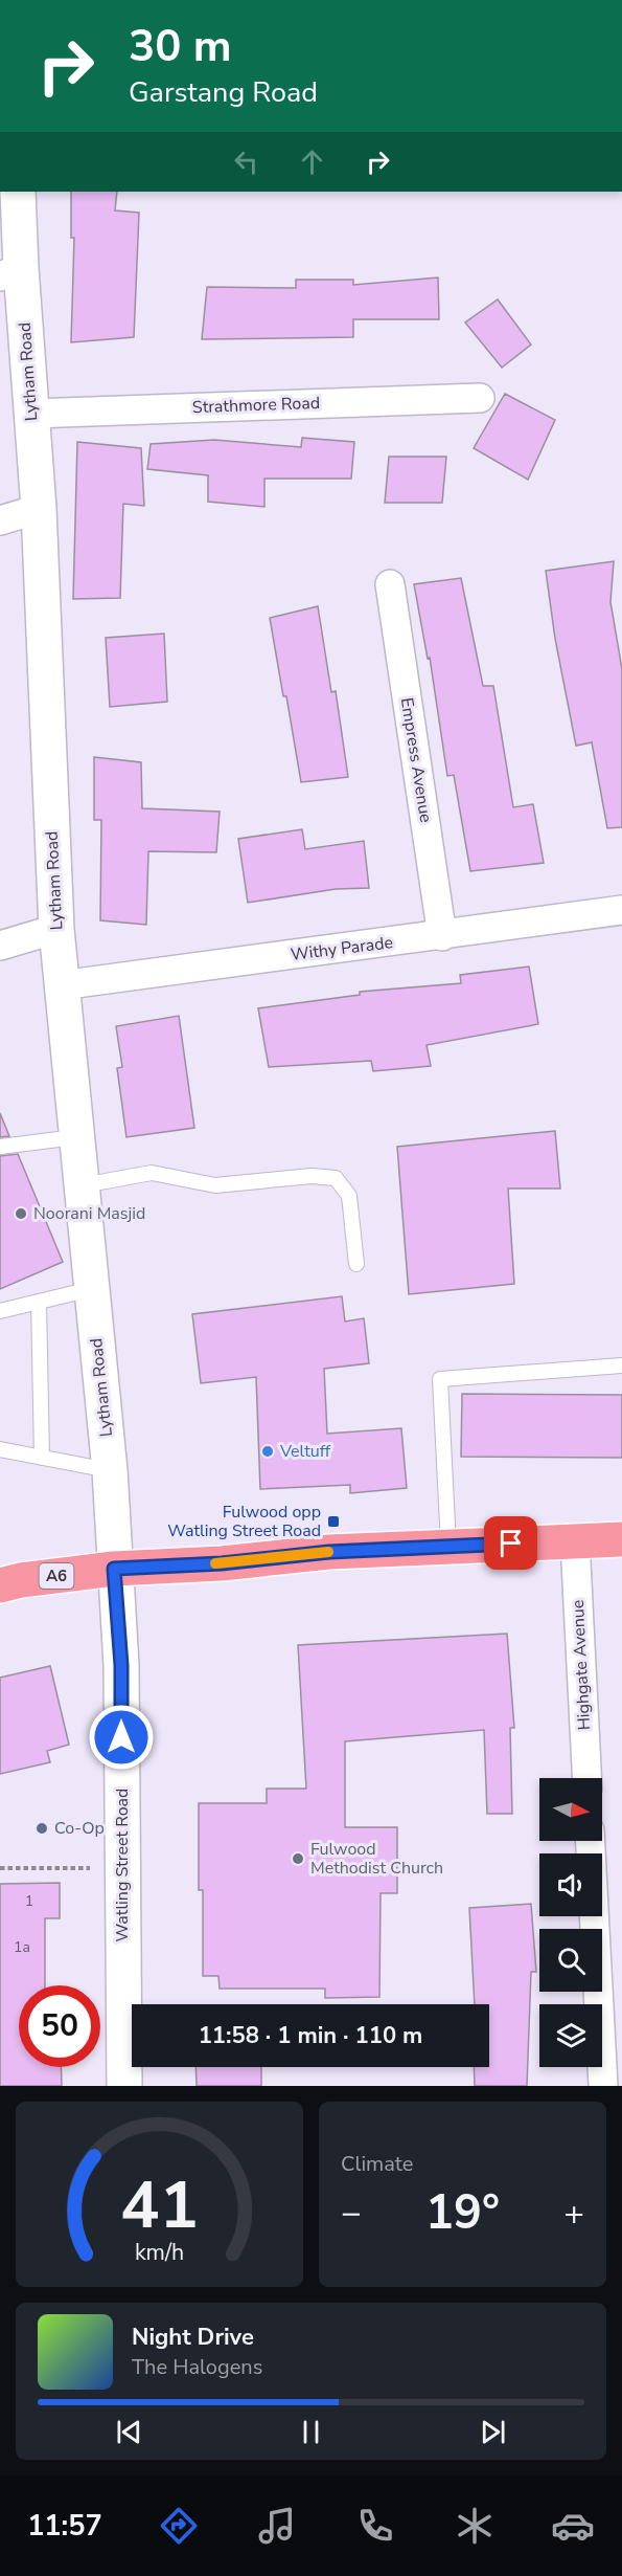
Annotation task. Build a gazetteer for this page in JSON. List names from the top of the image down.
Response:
{
  "streets": {
    "highway": ["A6"],
    "street": [
      "Lytham Road",
      "Strathmore Road",
      "Empress Avenue",
      "Withy Parade",
      "Highgate Avenue",
      "Watling Street Road"
    ]
  },
  "crossings": [
    ["Lytham Road", "Strathmore Road"],
    ["Lytham Road", "Withy Parade"],
    ["Lytham Road", "A6"],
    ["Lytham Road", "Watling Street Road"],
    ["Empress Avenue", "Withy Parade"],
    ["A6", "Highgate Avenue"],
    ["A6", "Watling Street Road"]
  ],
  "places": {
    "other": [
      "Noorani Masjid",
      "Veltuff",
      "Co-Op",
      "Fulwood Methodist Church"
    ],
    "transit": ["Fulwood opp Watling Street Road"]
  },
  "house_numbers": ["1", "1a"],
  "north": "right",
  "page": {
    "turn": ["30 m", "Garstang Road"],
    "limit": "50",
    "trip": "11:58 · 1 min · 110 m",
    "tile": "Climate",
    "heat": ["−", "19°", "+"],
    "song": ["Night Drive", "The Halogens"],
    "tabs": "11:57",
    "gauge": ["41", "km/h"]
  }
}
